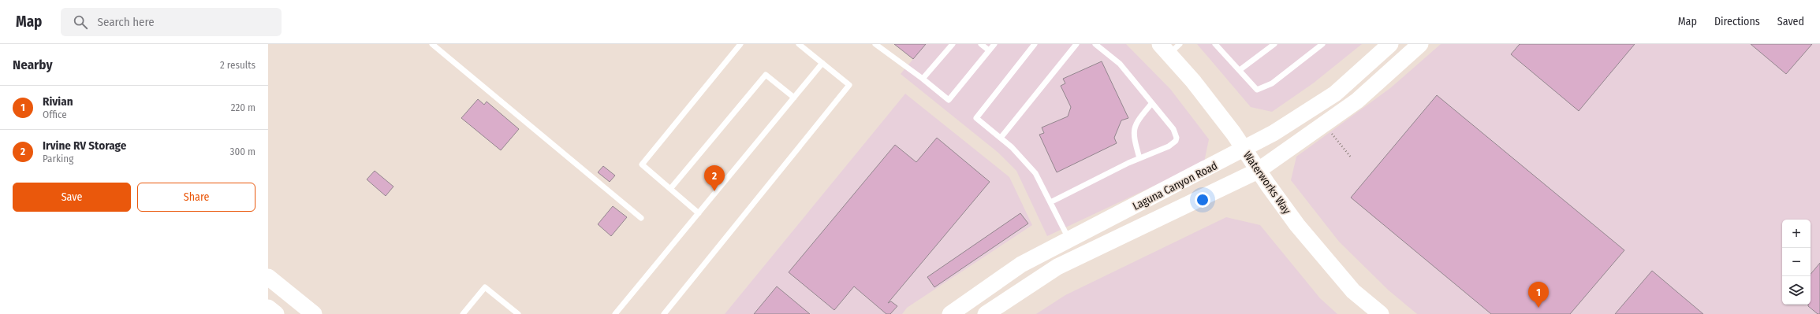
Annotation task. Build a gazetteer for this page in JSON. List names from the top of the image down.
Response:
{
  "streets": {
    "main road": ["Waterworks Way", "Laguna Canyon Road"]
  },
  "crossings": [
    ["Waterworks Way", "Laguna Canyon Road"]
  ],
  "page": {
    "header": "Map",
    "search": "Search here",
    "nav": ["Map", "Directions", "Saved"],
    "heading": ["Nearby", "2 results"],
    "list": [
      {
        "mark": "1",
        "name": "Rivian",
        "note": "Office",
        "value": "220 m"
      },
      {
        "mark": "2",
        "name": "Irvine RV Storage",
        "note": "Parking",
        "value": "300 m"
      }
    ],
    "pins": ["2", "1"],
    "buttons": ["Save", "Share"],
    "map_buttons": ["+", "−"]
  }
}
